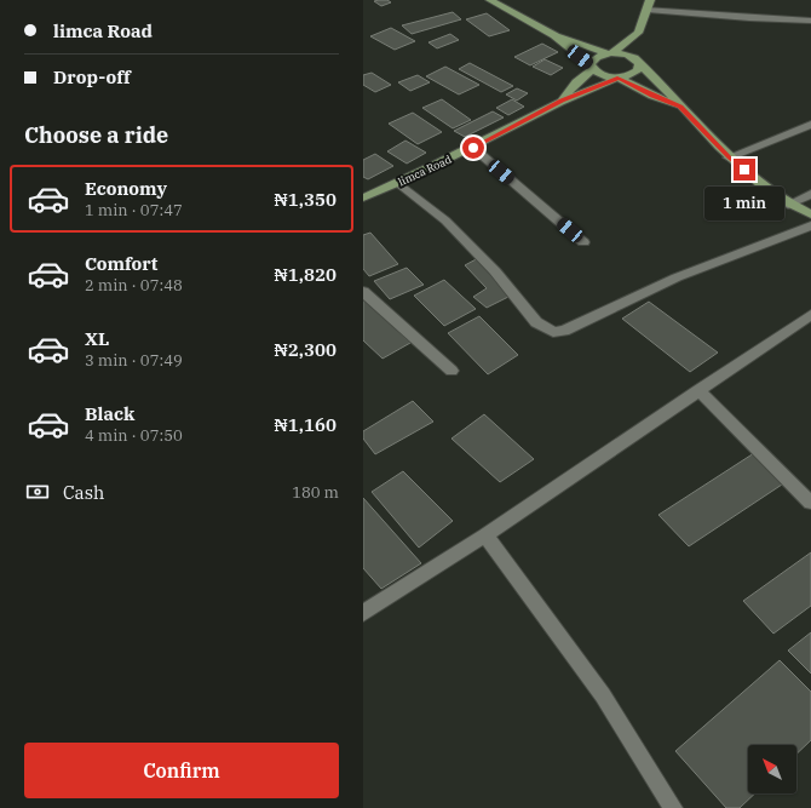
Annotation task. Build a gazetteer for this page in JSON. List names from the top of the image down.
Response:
{
  "streets": {
    "main road": ["limca Road"]
  },
  "north": "top left",
  "page": {
    "banner": ["limca Road", "Drop-off"],
    "heading": "Choose a ride",
    "list": [
      {
        "name": "Economy",
        "note": "1 min · 07:47",
        "value": "₦1,350"
      },
      {
        "name": "Comfort",
        "note": "2 min · 07:48",
        "value": "₦1,820"
      },
      {
        "name": "XL",
        "note": "3 min · 07:49",
        "value": "₦2,300"
      },
      {
        "name": "Black",
        "note": "4 min · 07:50",
        "value": "₦1,160"
      }
    ],
    "bubble": "1 min",
    "pay": ["Cash", "180 m"],
    "buttons": "Confirm"
  }
}
